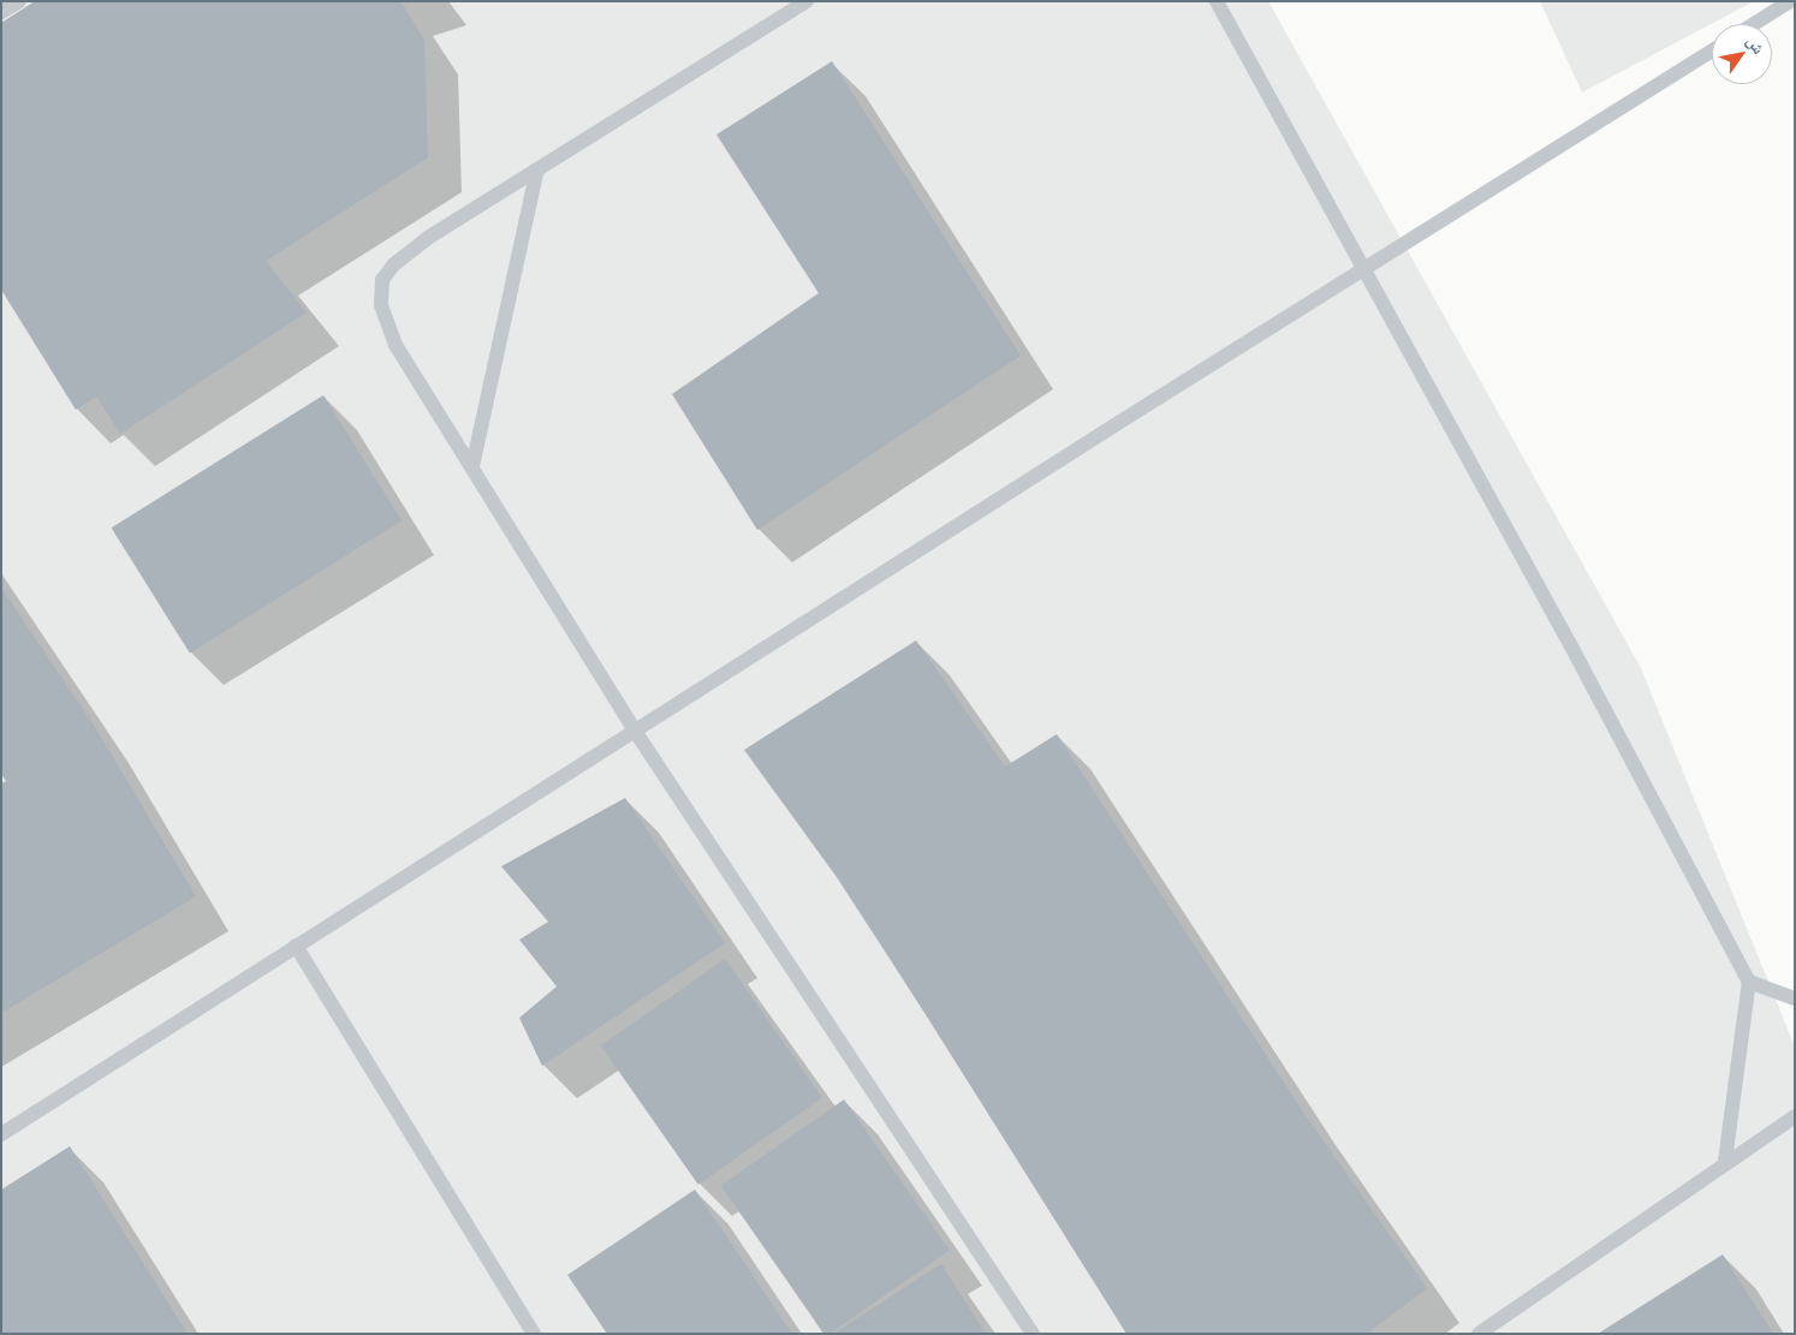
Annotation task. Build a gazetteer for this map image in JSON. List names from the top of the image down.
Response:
{
  "north": "top right"
}
